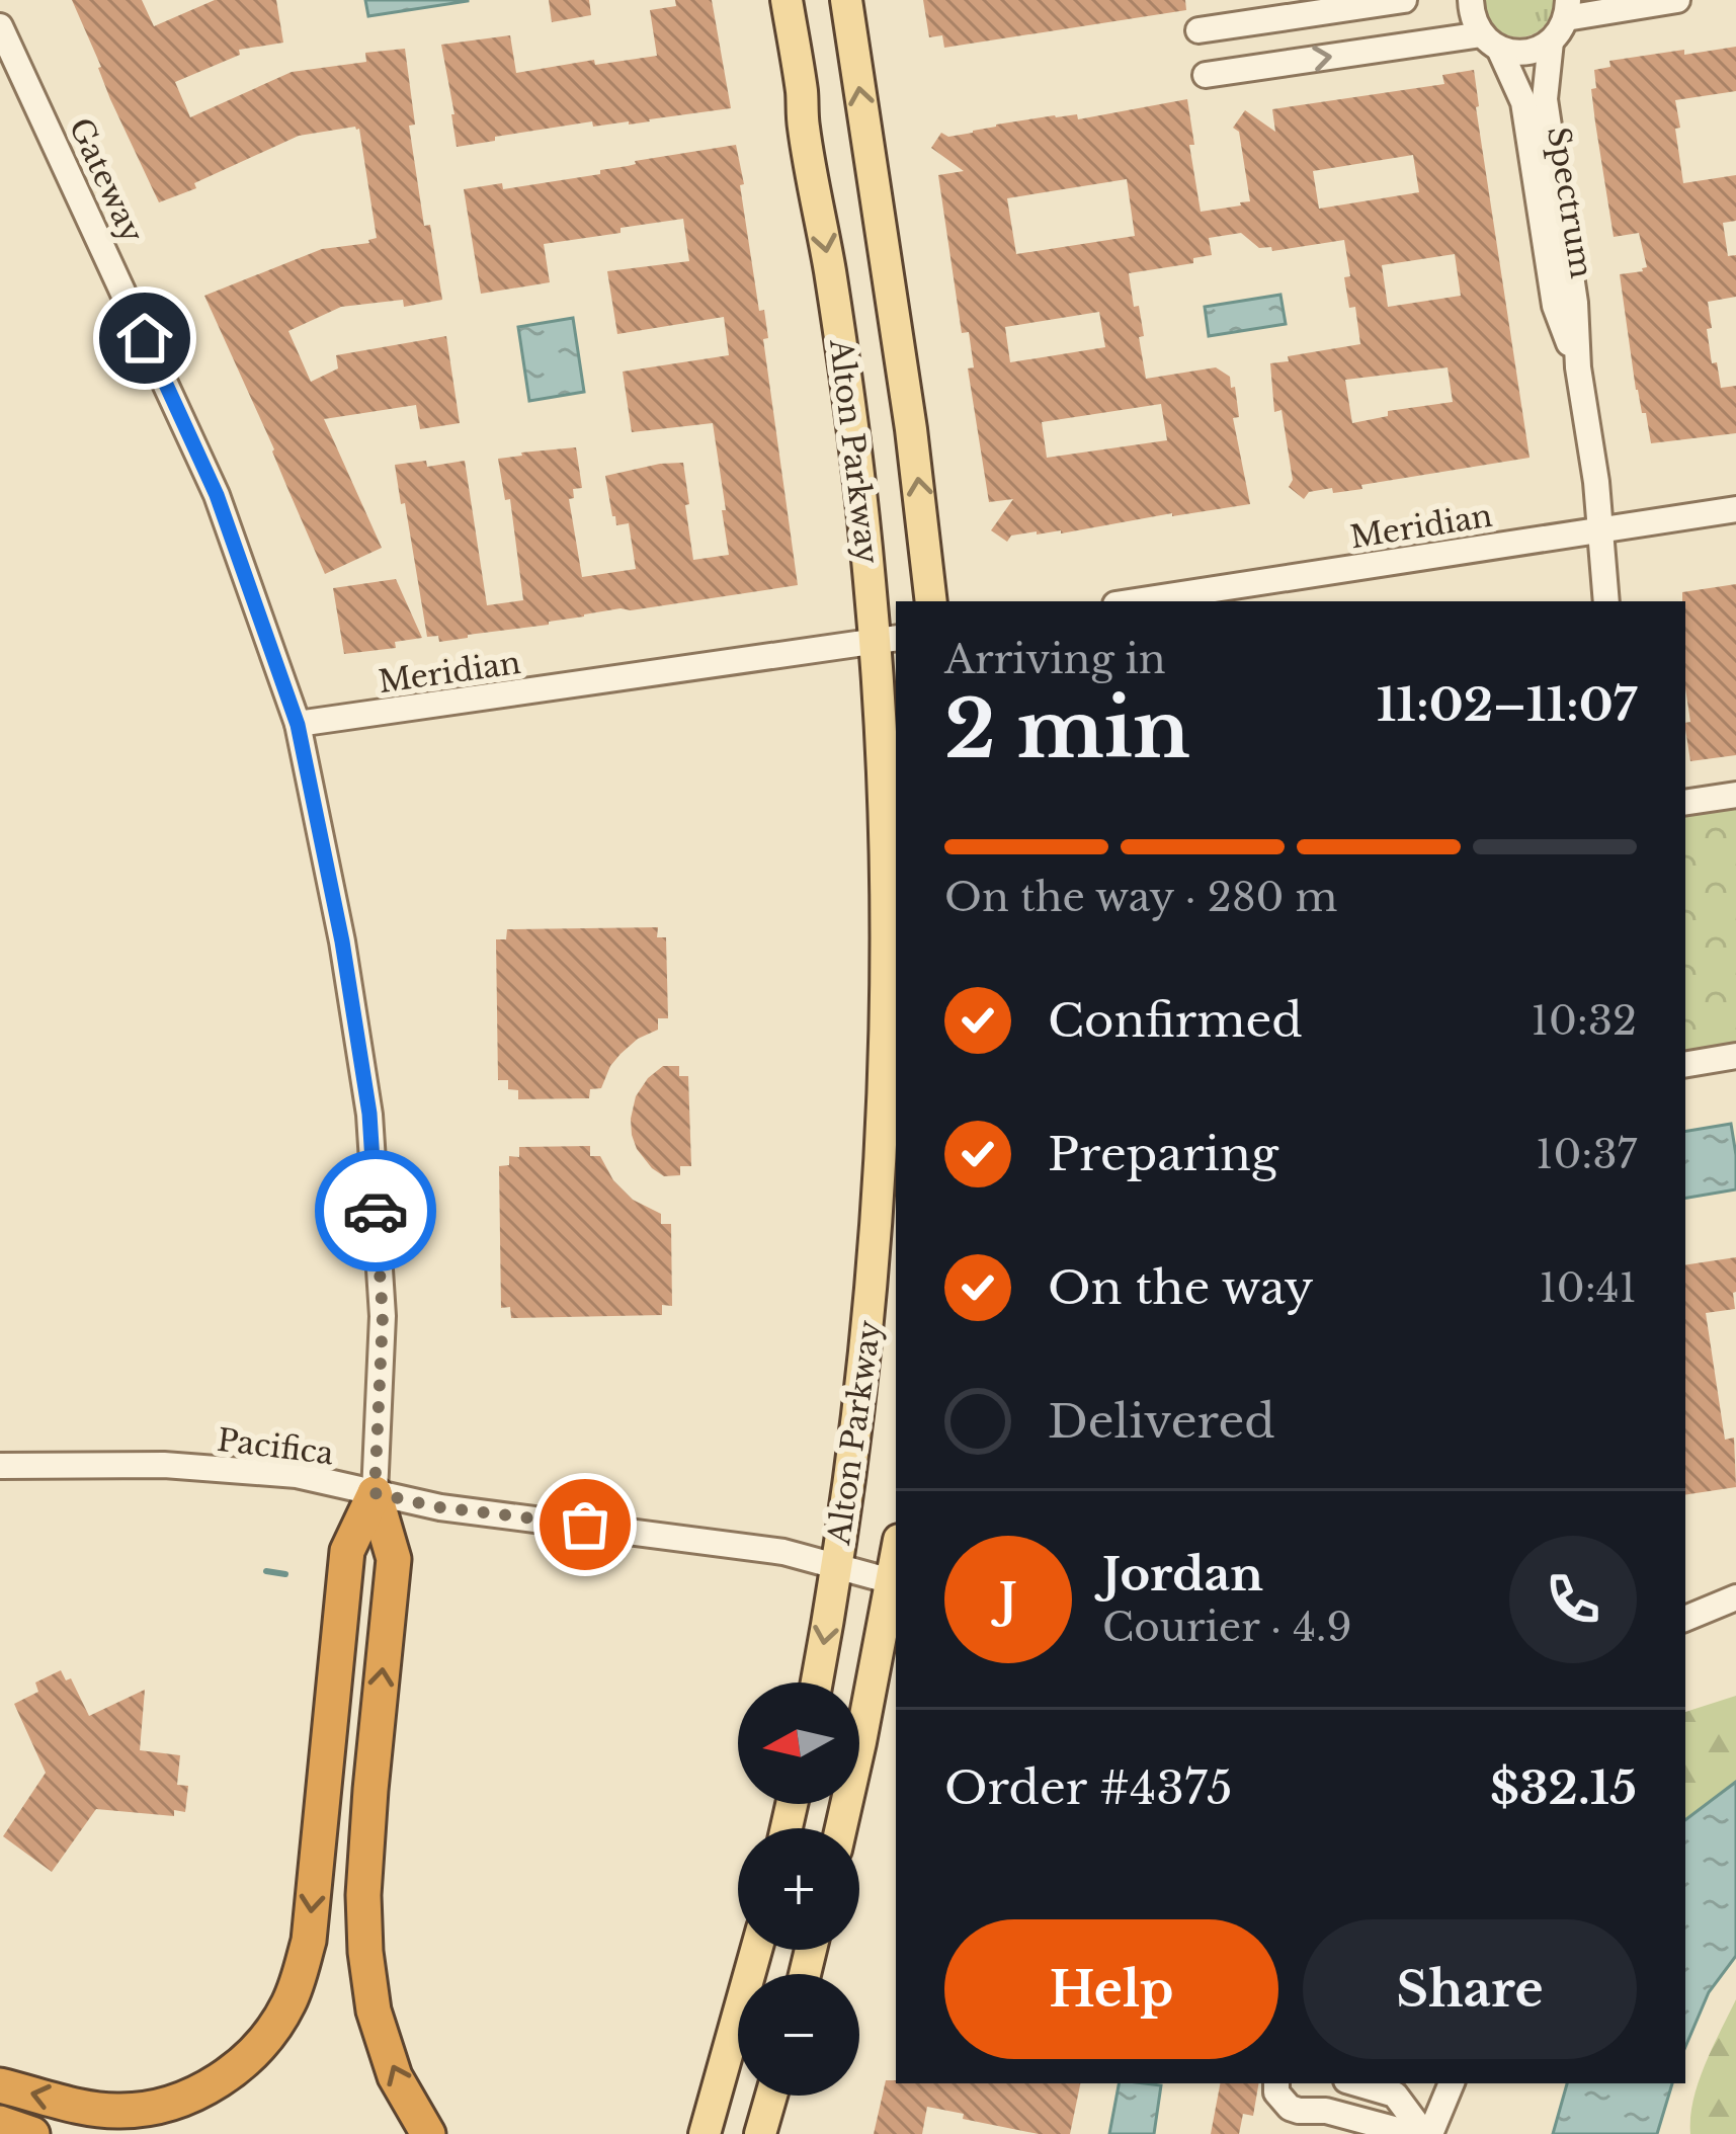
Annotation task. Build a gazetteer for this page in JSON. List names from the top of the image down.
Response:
{
  "streets": {
    "main road": ["Alton Parkway"],
    "street": [
      "Gateway",
      "Spectrum",
      "Meridian",
      "Pacifica"
    ]
  },
  "crossings": [
    ["Gateway", "Meridian"],
    ["Gateway", "Pacifica"],
    ["Spectrum", "Meridian"],
    ["Alton Parkway", "Meridian"],
    ["Alton Parkway", "Pacifica"]
  ],
  "north": "left",
  "page": {
    "heading": ["2 min", "Arriving in", "11:02–11:07"],
    "panel": [
      "Jordan",
      "Courier · 4.9",
      "Order #4375",
      "$32.15"
    ],
    "bar": "On the way · 280 m",
    "list": [
      ["Confirmed", "10:32"],
      ["Preparing", "10:37"],
      ["On the way", "10:41"],
      "Delivered"
    ],
    "round": "J",
    "map_buttons": ["+", "−"],
    "buttons": ["Help", "Share"]
  }
}
